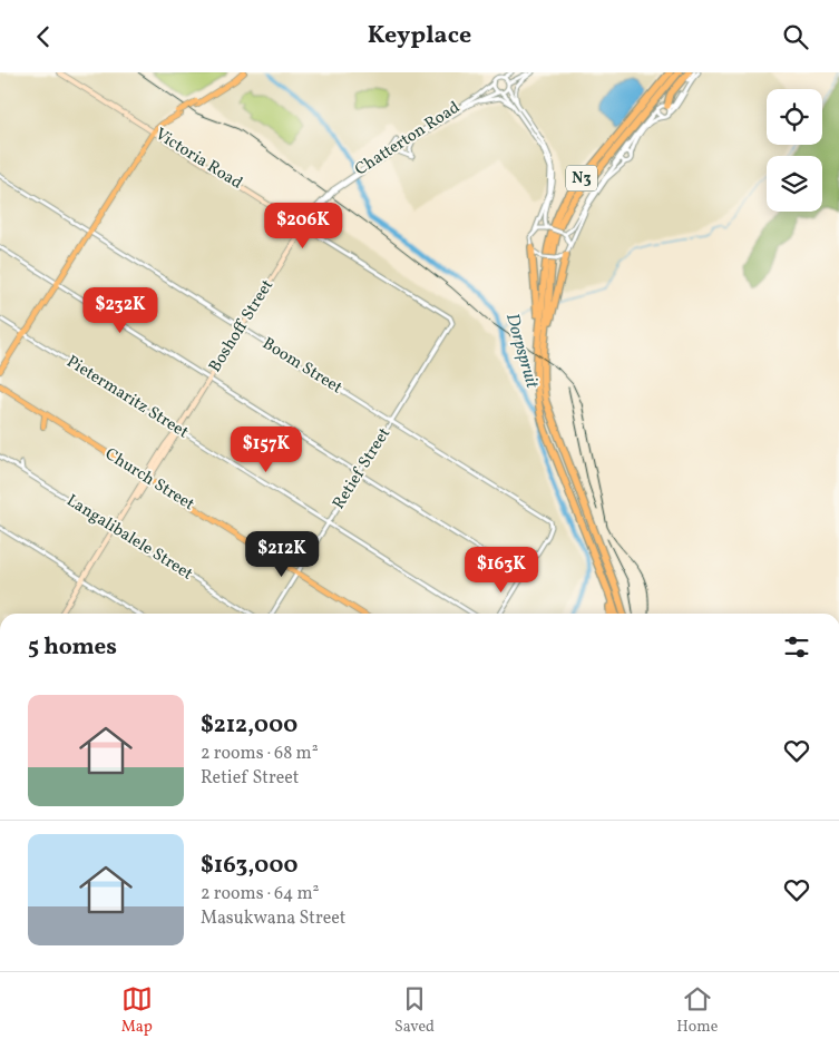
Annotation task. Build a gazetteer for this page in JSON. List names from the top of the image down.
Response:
{
  "streets": {
    "highway": ["N3"],
    "main road": ["Victoria Road", "Boshoff Street", "Church Street"],
    "street": [
      "Chatterton Road",
      "Boom Street",
      "Pietermaritz Street",
      "Retief Street",
      "Langalibalele Street"
    ]
  },
  "crossings": [
    ["Chatterton Road", "Victoria Road"],
    ["Chatterton Road", "Boshoff Street"],
    ["Victoria Road", "Boshoff Street"],
    ["Victoria Road", "Retief Street"],
    ["Boshoff Street", "Boom Street"],
    ["Boshoff Street", "Pietermaritz Street"],
    ["Boshoff Street", "Church Street"],
    ["Boshoff Street", "Langalibalele Street"],
    ["Boom Street", "Retief Street"],
    ["Pietermaritz Street", "Retief Street"],
    ["Retief Street", "Church Street"]
  ],
  "water": ["Dorpspruit"],
  "page": {
    "header": "Keyplace",
    "price": [
      "$206K",
      "$232K",
      "$157K",
      "$212K",
      "$163K"
    ],
    "heading": "5 homes",
    "list": [
      {
        "name": "$212,000",
        "note": "2 rooms · 68 m² · Retief Street"
      },
      {
        "name": "$163,000",
        "note": "2 rooms · 64 m² · Masukwana Street"
      }
    ],
    "tabs": ["Map", "Saved", "Home"]
  }
}
